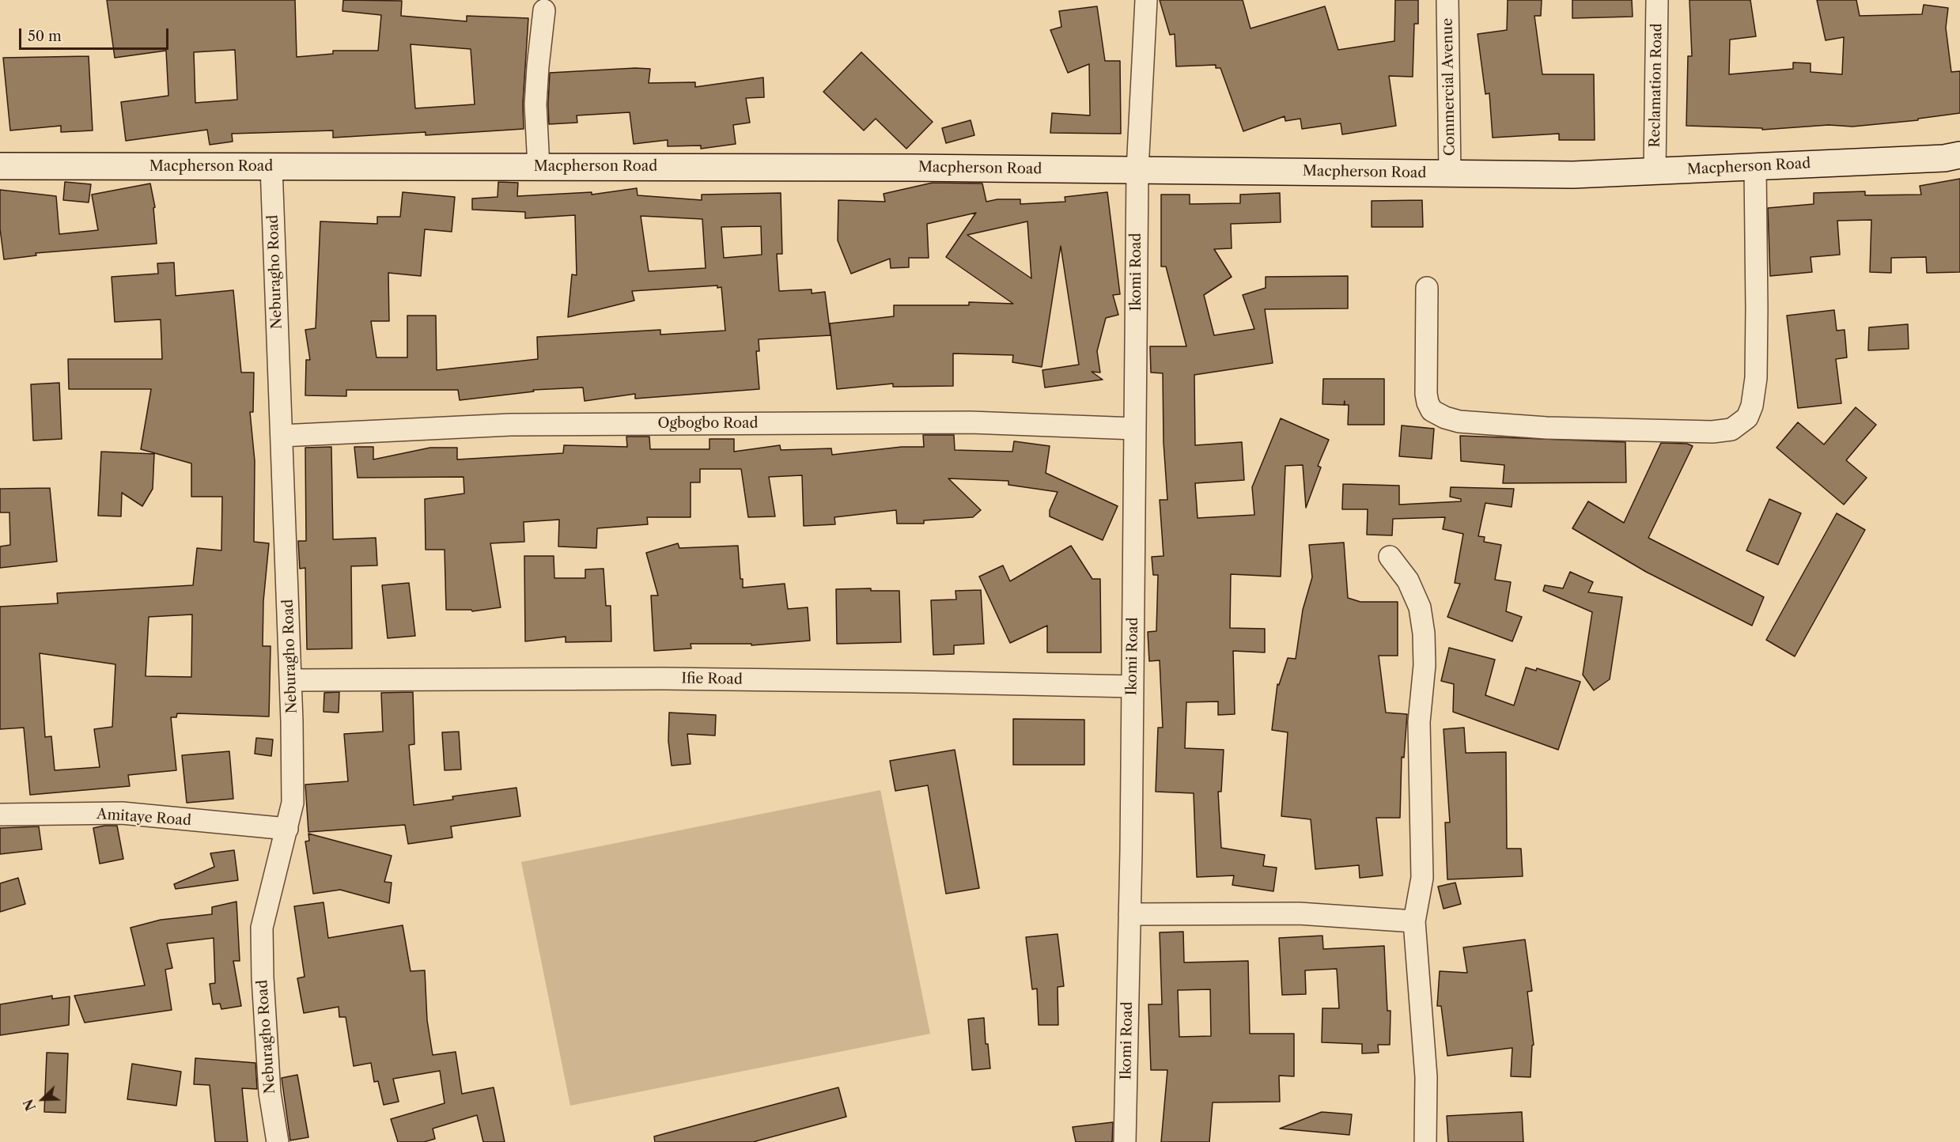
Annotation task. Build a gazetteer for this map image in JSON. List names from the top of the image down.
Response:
{
  "streets": {
    "street": [
      "Reclamation Road",
      "Commercial Avenue",
      "Macpherson Road",
      "Neburagho Road",
      "Ikomi Road",
      "Ogbogbo Road",
      "Ifie Road",
      "Amitaye Road"
    ]
  },
  "crossings": [
    ["Reclamation Road", "Macpherson Road"],
    ["Commercial Avenue", "Macpherson Road"],
    ["Macpherson Road", "Neburagho Road"],
    ["Macpherson Road", "Ikomi Road"],
    ["Neburagho Road", "Ogbogbo Road"],
    ["Neburagho Road", "Ifie Road"],
    ["Neburagho Road", "Amitaye Road"],
    ["Ikomi Road", "Ogbogbo Road"],
    ["Ikomi Road", "Ifie Road"]
  ],
  "scale_bar": "50 m",
  "north": "bottom left"
}
